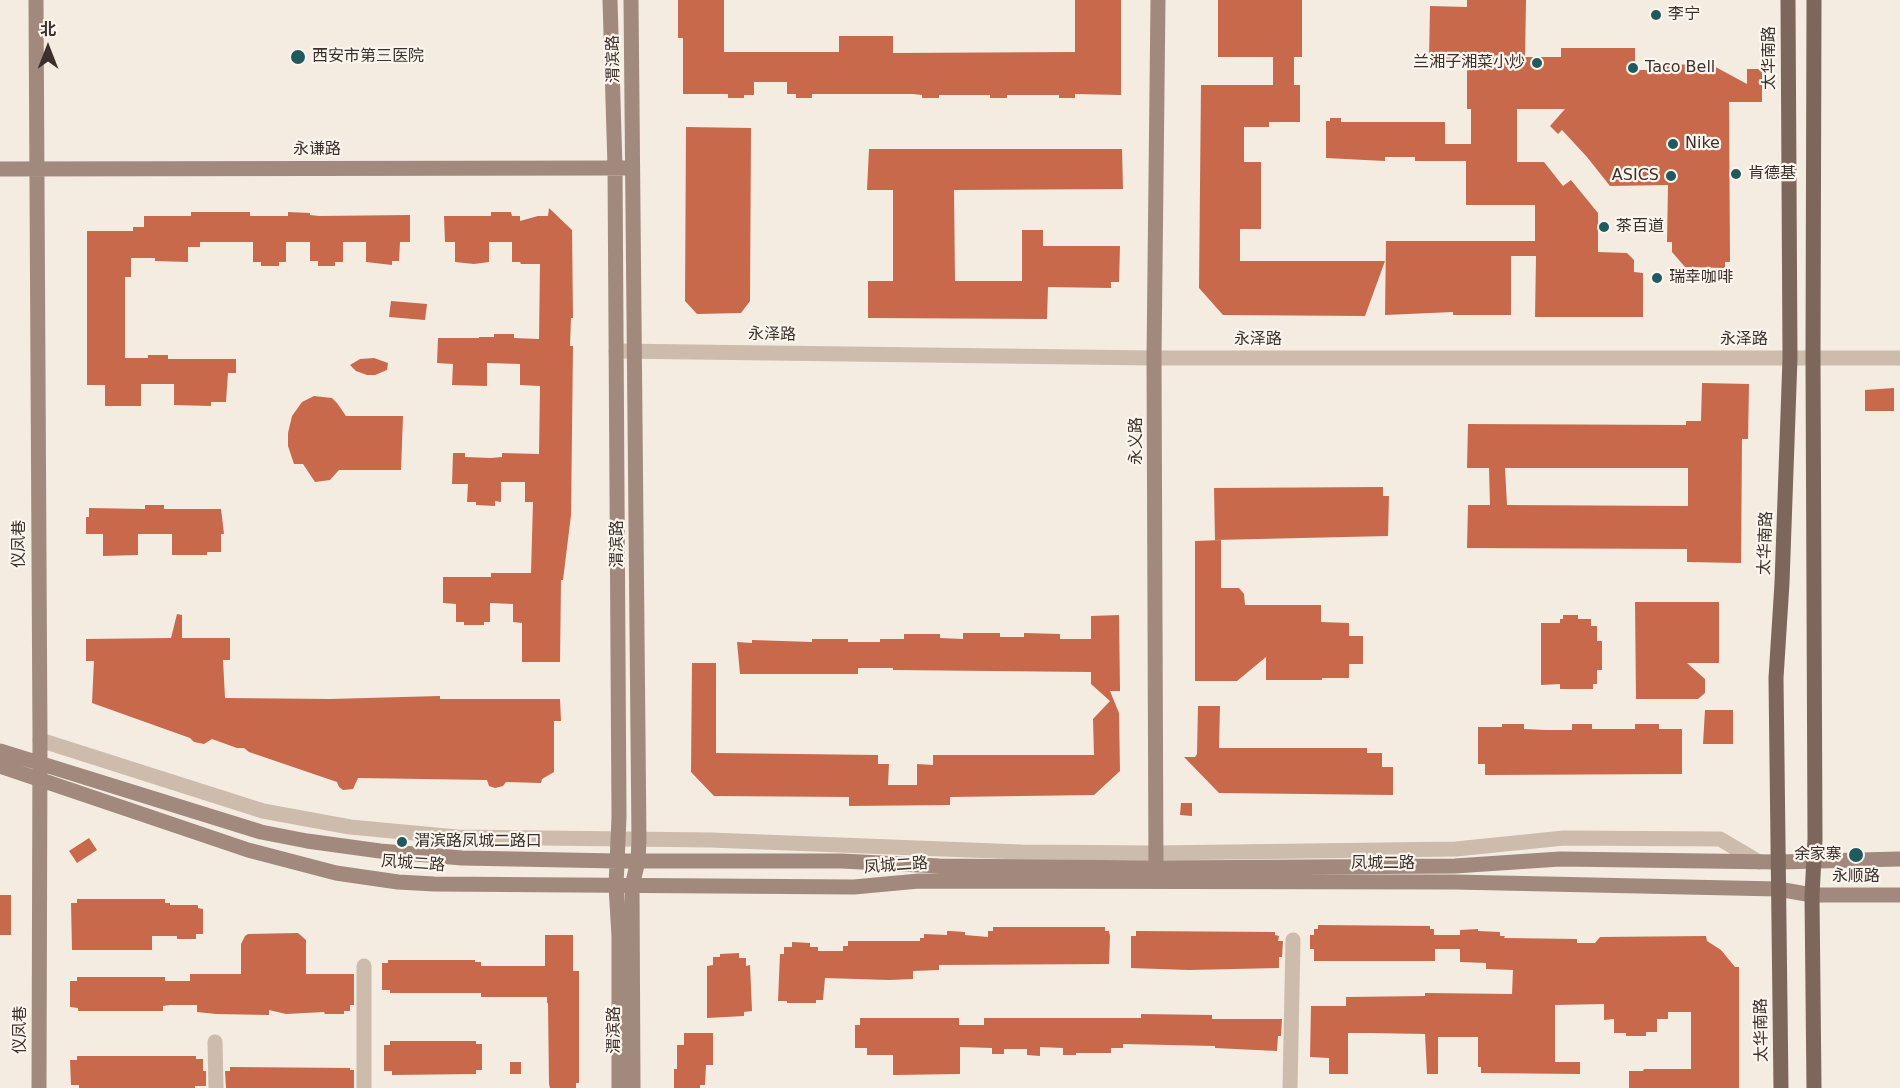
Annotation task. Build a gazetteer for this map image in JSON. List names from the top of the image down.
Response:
{
  "streets": {
    "main road": ["太华南路"],
    "street": [
      "渭滨路",
      "永谦路",
      "永泽路",
      "永义路",
      "仪凤巷",
      "凤城二路",
      "永顺路"
    ]
  },
  "crossings": [
    ["太华南路", "永泽路"],
    ["太华南路", "凤城二路"],
    ["渭滨路", "永谦路"],
    ["渭滨路", "永泽路"],
    ["渭滨路", "凤城二路"],
    ["永谦路", "仪凤巷"],
    ["永泽路", "永义路"],
    ["永义路", "凤城二路"],
    ["仪凤巷", "凤城二路"],
    ["凤城二路", "永顺路"]
  ],
  "places": [
    "李宁",
    "西安市第三医院",
    "兰湘子湘菜小炒",
    "Taco Bell",
    "Nike",
    "肯德基",
    "ASICS",
    "茶百道",
    "瑞幸咖啡",
    "渭滨路凤城二路口",
    "余家寨"
  ],
  "north": "top"
}
